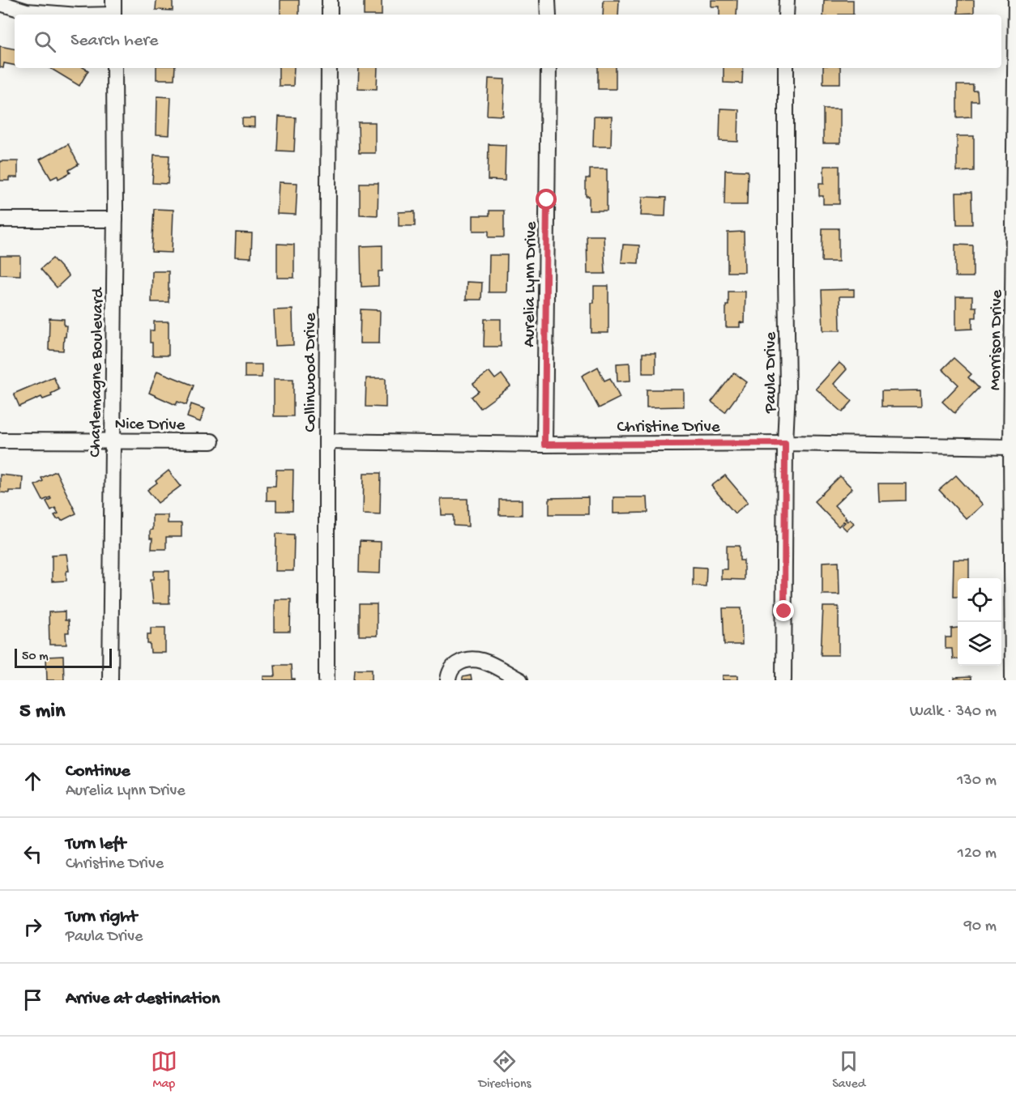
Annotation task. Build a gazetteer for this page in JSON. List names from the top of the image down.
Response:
{
  "streets": {
    "street": [
      "Aurelia Lynn Drive",
      "Morrison Drive",
      "Charlemagne Boulevard",
      "Collinwood Drive",
      "Paula Drive",
      "Nice Drive",
      "Christine Drive"
    ]
  },
  "crossings": [
    ["Aurelia Lynn Drive", "Christine Drive"],
    ["Morrison Drive", "Christine Drive"],
    ["Charlemagne Boulevard", "Nice Drive"],
    ["Collinwood Drive", "Christine Drive"],
    ["Paula Drive", "Christine Drive"]
  ],
  "scale_bar": "50 m",
  "page": {
    "search": "Search here",
    "scale": "50 m",
    "heading": ["5 min", "Walk · 340 m"],
    "list": [
      ["Continue", "Aurelia Lynn Drive", "130 m"],
      ["Turn left", "Christine Drive", "120 m"],
      ["Turn right", "Paula Drive", "90 m"],
      "Arrive at destination"
    ],
    "nav": ["Map", "Directions", "Saved"]
  }
}
